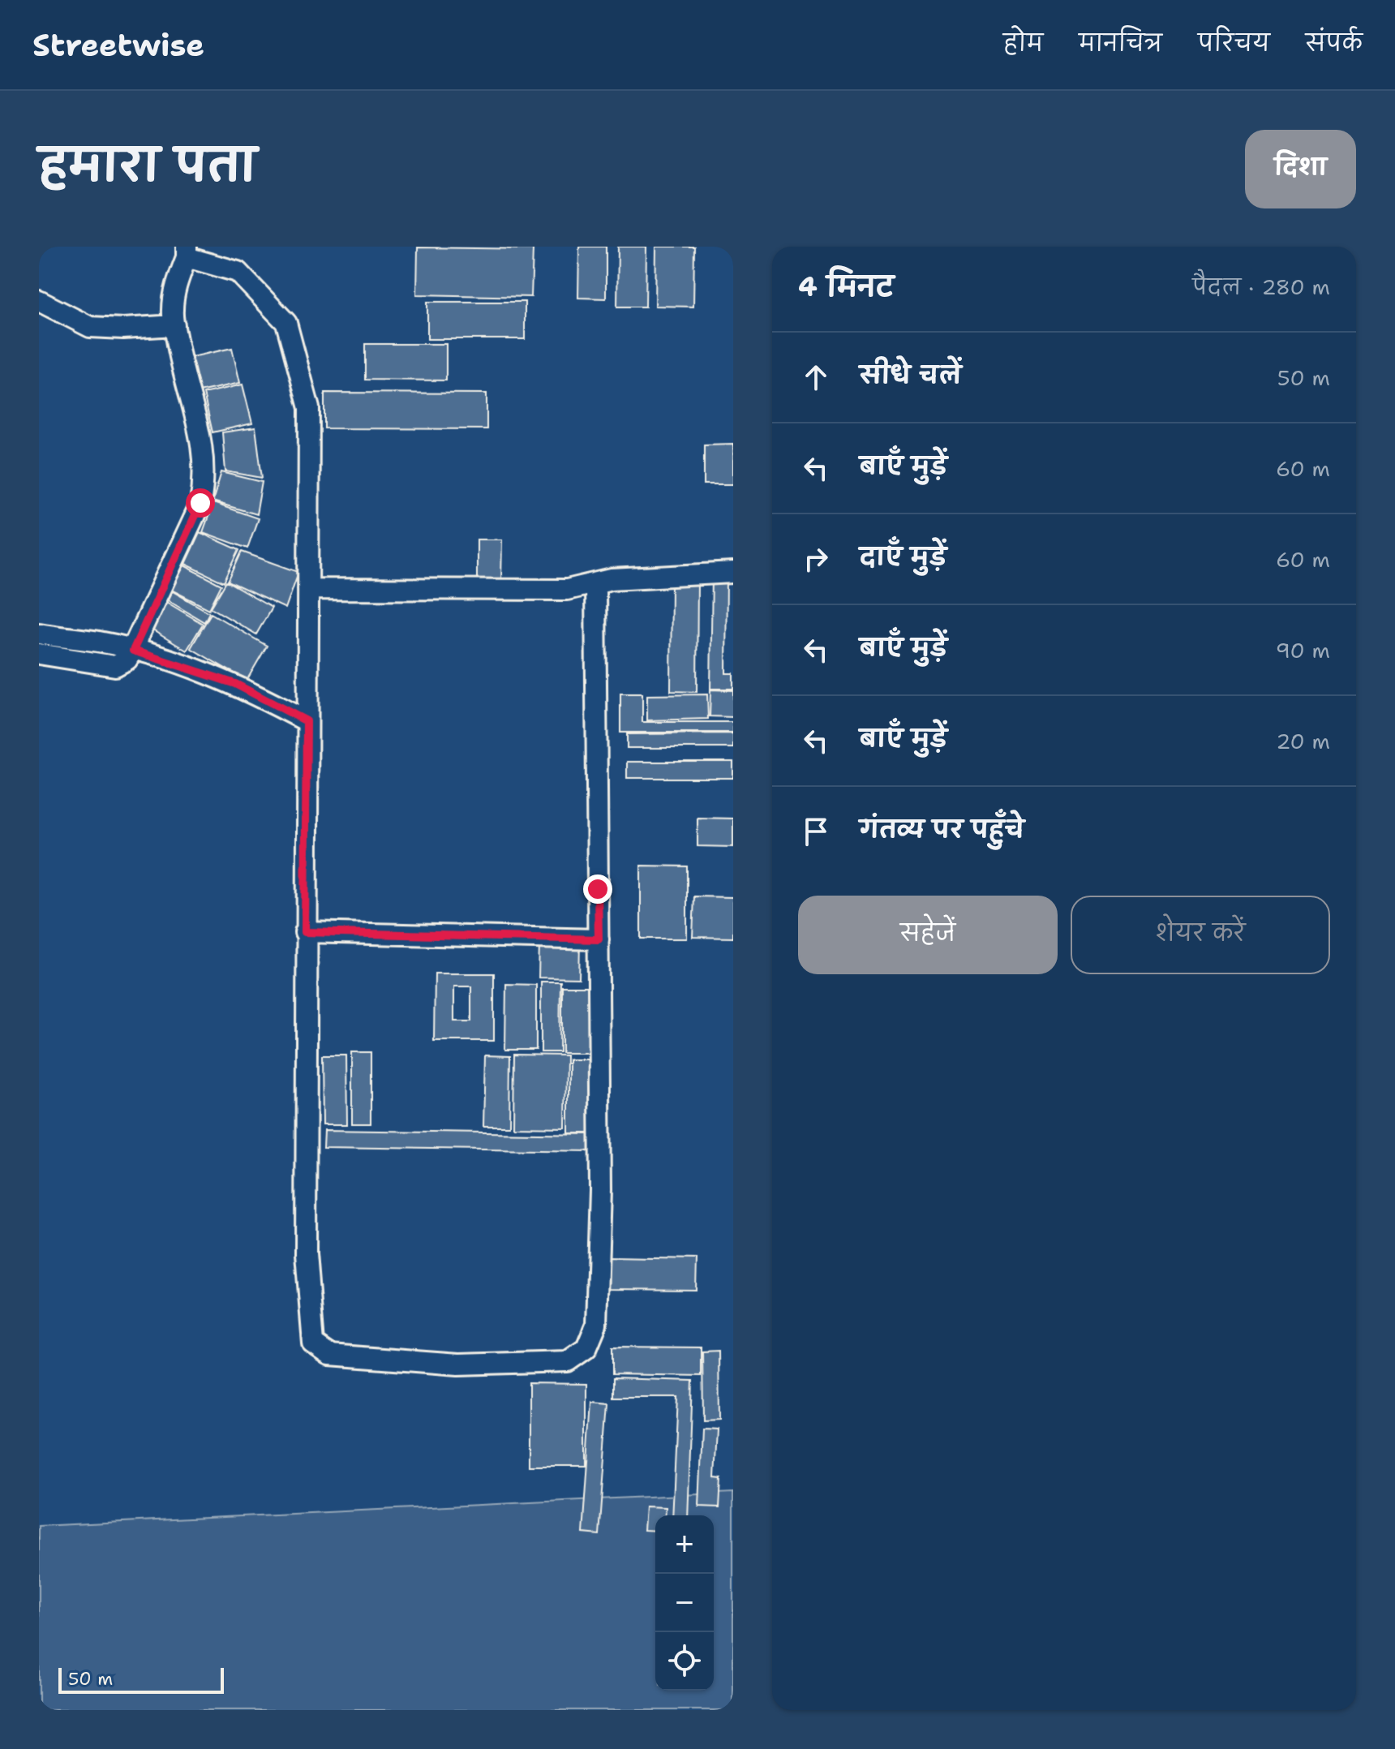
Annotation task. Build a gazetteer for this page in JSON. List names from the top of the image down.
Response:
{
  "scale_bar": "50 m",
  "page": {
    "header": "Streetwise",
    "nav": [
      "होम",
      "मानचित्र",
      "परिचय",
      "संपर्क"
    ],
    "title": "हमारा पता",
    "buttons": [
      "दिशा",
      ["सहेजें", "शेयर करें"]
    ],
    "heading": ["4 मिनट", "पैदल · 280 m"],
    "list": [
      ["सीधे चलें", "50 m"],
      ["बाएँ मुड़ें", "60 m"],
      ["दाएँ मुड़ें", "60 m"],
      ["बाएँ मुड़ें", "90 m"],
      ["बाएँ मुड़ें", "20 m"],
      "गंतव्य पर पहुँचे"
    ],
    "map_buttons": ["+", "−"],
    "scale": "50 m"
  }
}
